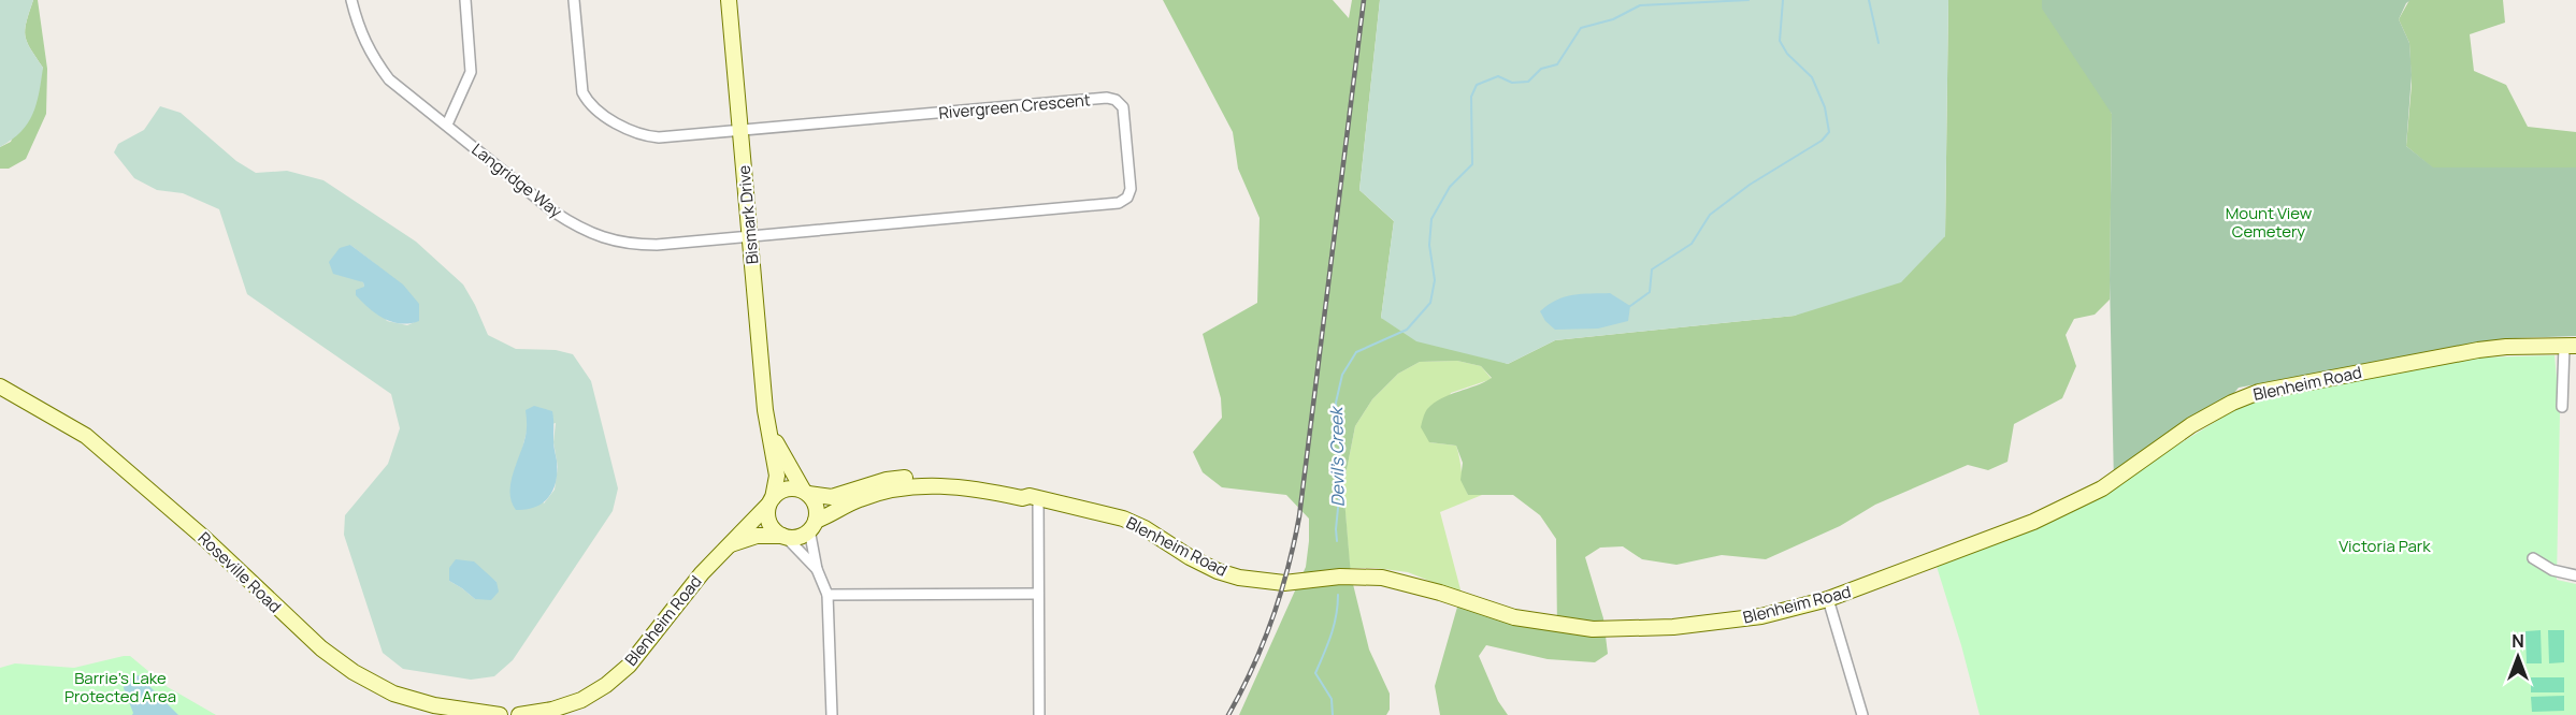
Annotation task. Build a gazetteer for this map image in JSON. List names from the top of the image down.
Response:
{
  "streets": {
    "main road": ["Bismark Drive", "Blenheim Road", "Roseville Road"],
    "street": ["Rivergreen Crescent", "Langridge Way"]
  },
  "crossings": [
    ["Rivergreen Crescent", "Langridge Way"],
    ["Rivergreen Crescent", "Bismark Drive"],
    ["Langridge Way", "Bismark Drive"],
    ["Bismark Drive", "Blenheim Road"]
  ],
  "water": ["Devil's Creek"],
  "parks": ["Mount View Cemetery", "Victoria Park", "Barrie's Lake Protected Area"],
  "north": "top"
}
